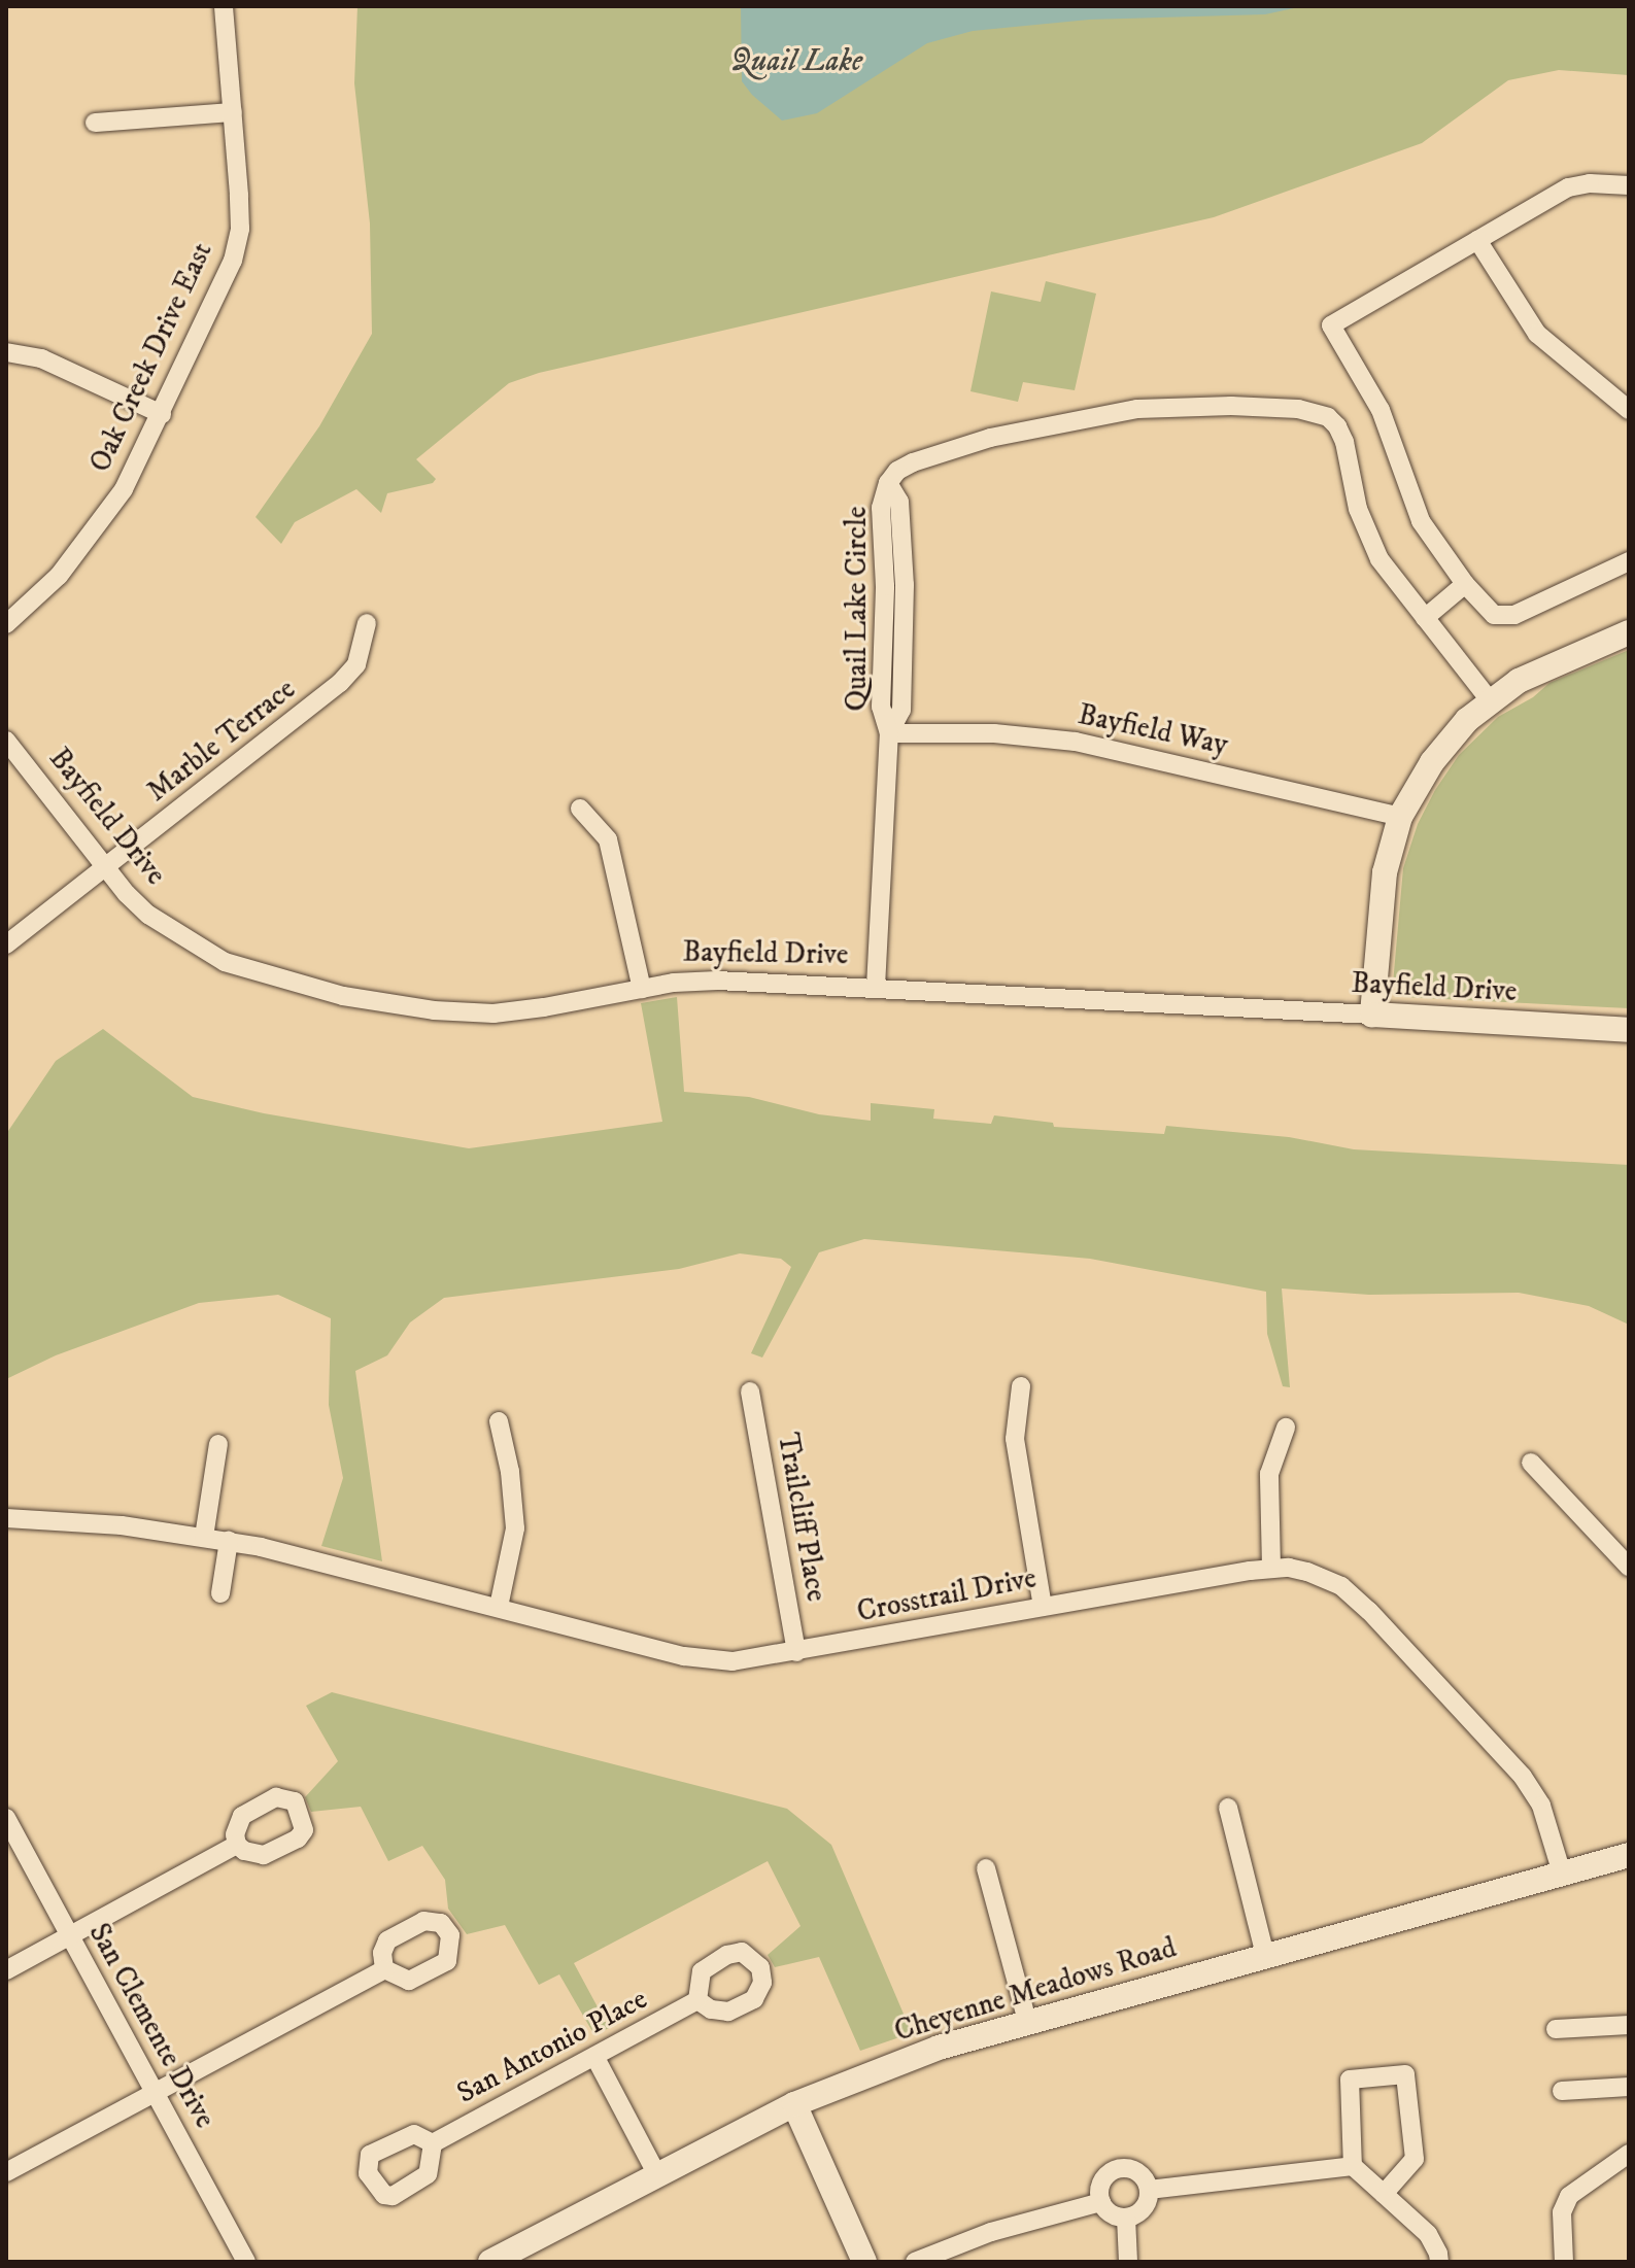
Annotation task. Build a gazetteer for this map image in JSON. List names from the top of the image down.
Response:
{
  "streets": {
    "main road": ["Bayfield Drive", "Cheyenne Meadows Road"],
    "street": [
      "Oak Creek Drive East",
      "Quail Lake Circle",
      "Bayfield Way",
      "Marble Terrace",
      "Trailcliff Place",
      "Crosstrail Drive",
      "San Clemente Drive",
      "San Antonio Place"
    ]
  },
  "crossings": [
    ["Quail Lake Circle", "Bayfield Way"],
    ["Quail Lake Circle", "Bayfield Drive"],
    ["Marble Terrace", "Bayfield Drive"],
    ["Trailcliff Place", "Crosstrail Drive"],
    ["Crosstrail Drive", "Cheyenne Meadows Road"]
  ],
  "water": ["Quail Lake"]
}
